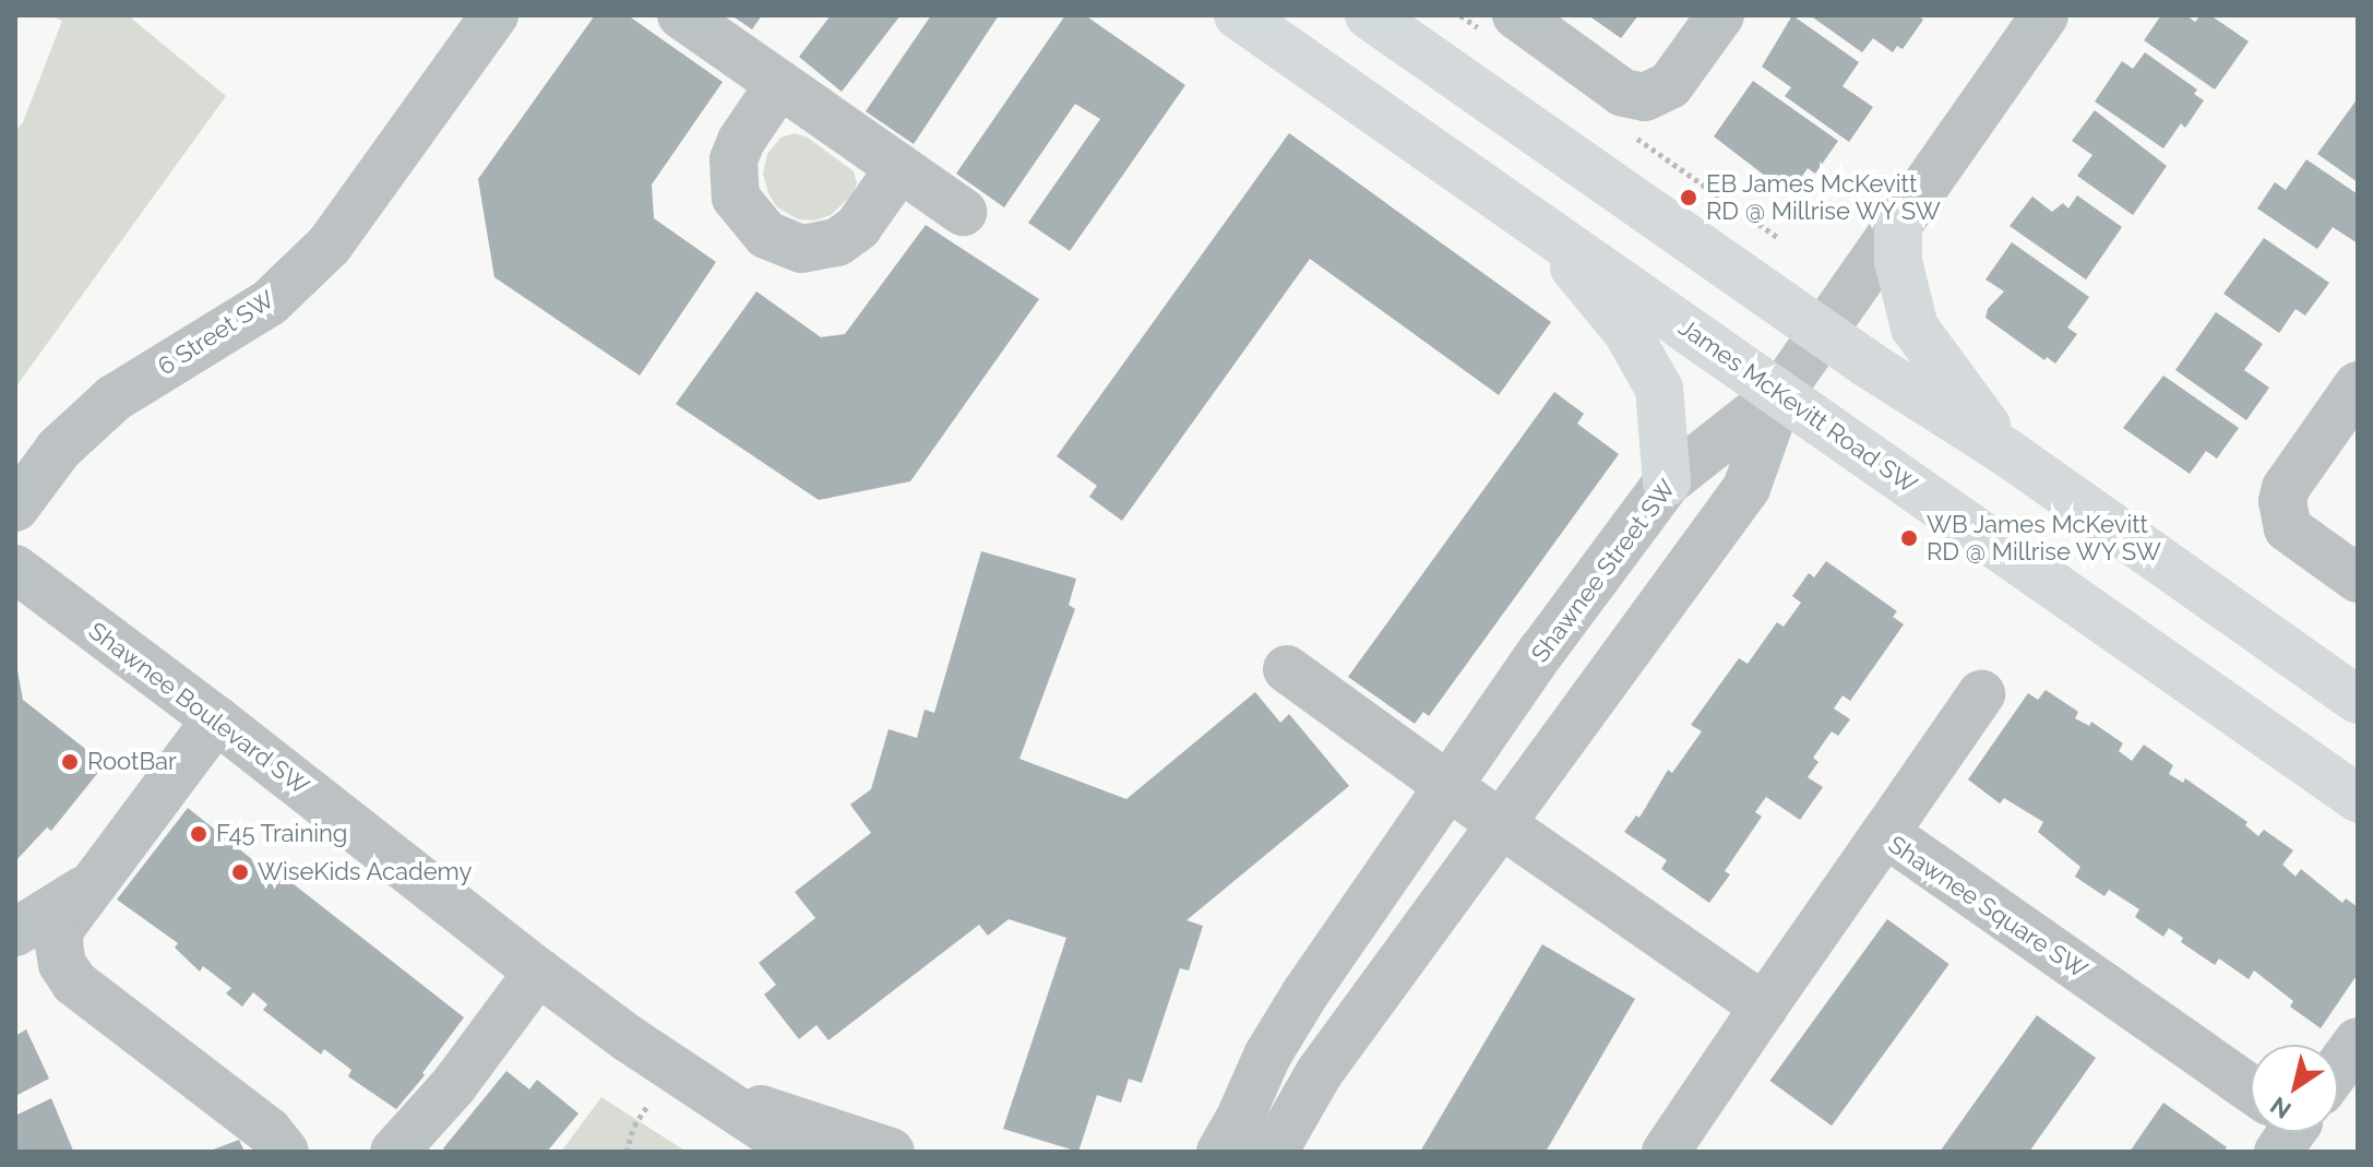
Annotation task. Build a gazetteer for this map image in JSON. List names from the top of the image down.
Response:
{
  "streets": {
    "main road": ["James McKevitt Road SW"],
    "street": [
      "6 Street SW",
      "Shawnee Street SW",
      "Shawnee Boulevard SW",
      "Shawnee Square SW"
    ]
  },
  "crossings": [
    ["James McKevitt Road SW", "Shawnee Street SW"]
  ],
  "places": [
    "EB James McKevitt RD @ Millrise WY SW",
    "WB James McKevitt RD @ Millrise WY SW",
    "RootBar",
    "F45 Training",
    "WiseKids Academy"
  ],
  "north": "bottom left"
}
